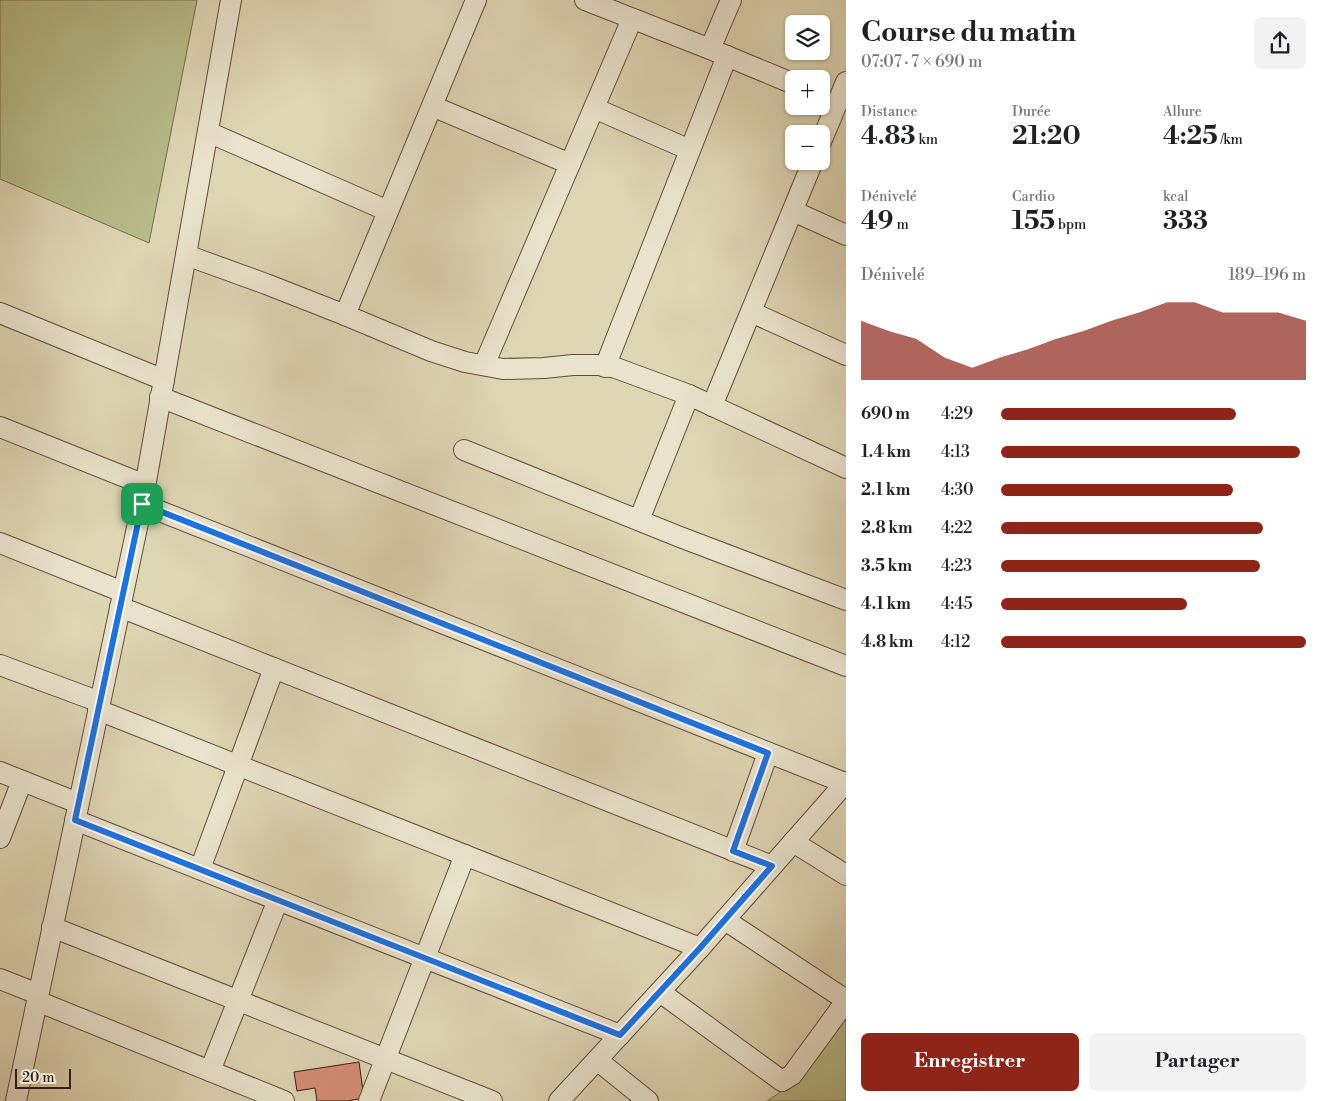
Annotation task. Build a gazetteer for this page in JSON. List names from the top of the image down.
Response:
{
  "scale_bar": "20 m",
  "page": {
    "heading": ["Course du matin", "07:07 · 7 × 690 m"],
    "map_buttons": ["+", "−"],
    "stats": [
      ["Distance", "4.83 km"],
      ["Durée", "21:20"],
      ["Allure", "4:25 /km"],
      ["Dénivelé", "49 m"],
      ["Cardio", "155 bpm"],
      ["kcal", "333"]
    ],
    "chart": ["Dénivelé", "189–196 m"],
    "list": [
      {
        "name": "690 m",
        "note": "4:29"
      },
      {
        "name": "1.4 km",
        "note": "4:13"
      },
      {
        "name": "2.1 km",
        "note": "4:30"
      },
      {
        "name": "2.8 km",
        "note": "4:22"
      },
      {
        "name": "3.5 km",
        "note": "4:23"
      },
      {
        "name": "4.1 km",
        "note": "4:45"
      },
      {
        "name": "4.8 km",
        "note": "4:12"
      }
    ],
    "buttons": ["Enregistrer", "Partager"],
    "scale": "20 m"
  }
}
